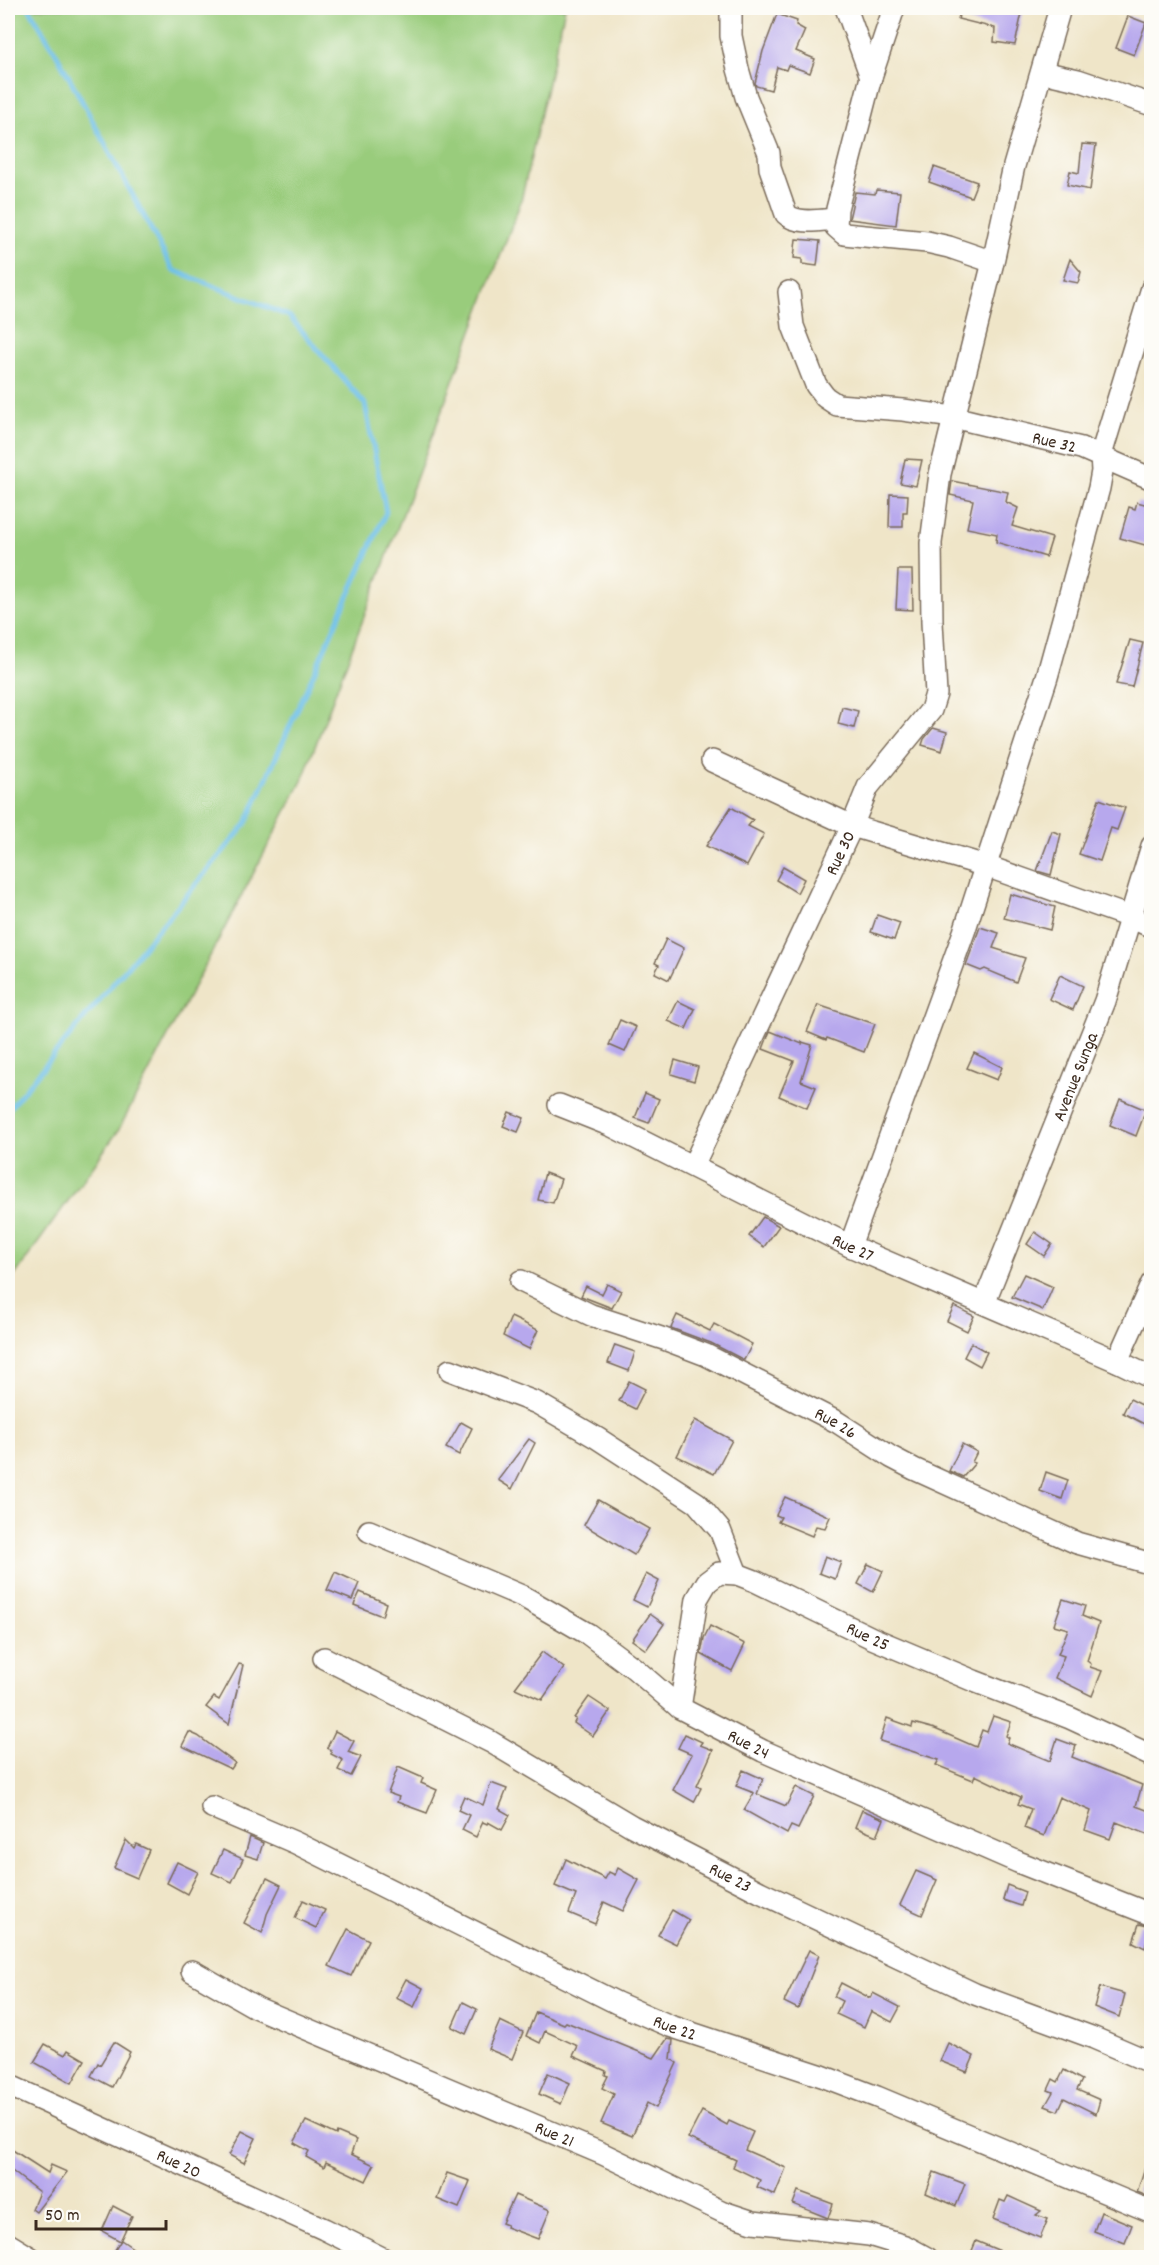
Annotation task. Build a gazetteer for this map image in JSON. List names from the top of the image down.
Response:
{
  "streets": {
    "street": [
      "Rue 32",
      "Rue 30",
      "Avenue Sunga",
      "Rue 27",
      "Rue 26",
      "Rue 25",
      "Rue 24",
      "Rue 23",
      "Rue 22",
      "Rue 21",
      "Rue 20"
    ]
  },
  "crossings": [
    ["Rue 30", "Avenue Sunga"],
    ["Rue 30", "Rue 27"],
    ["Avenue Sunga", "Rue 27"]
  ],
  "scale_bar": "50 m"
}
